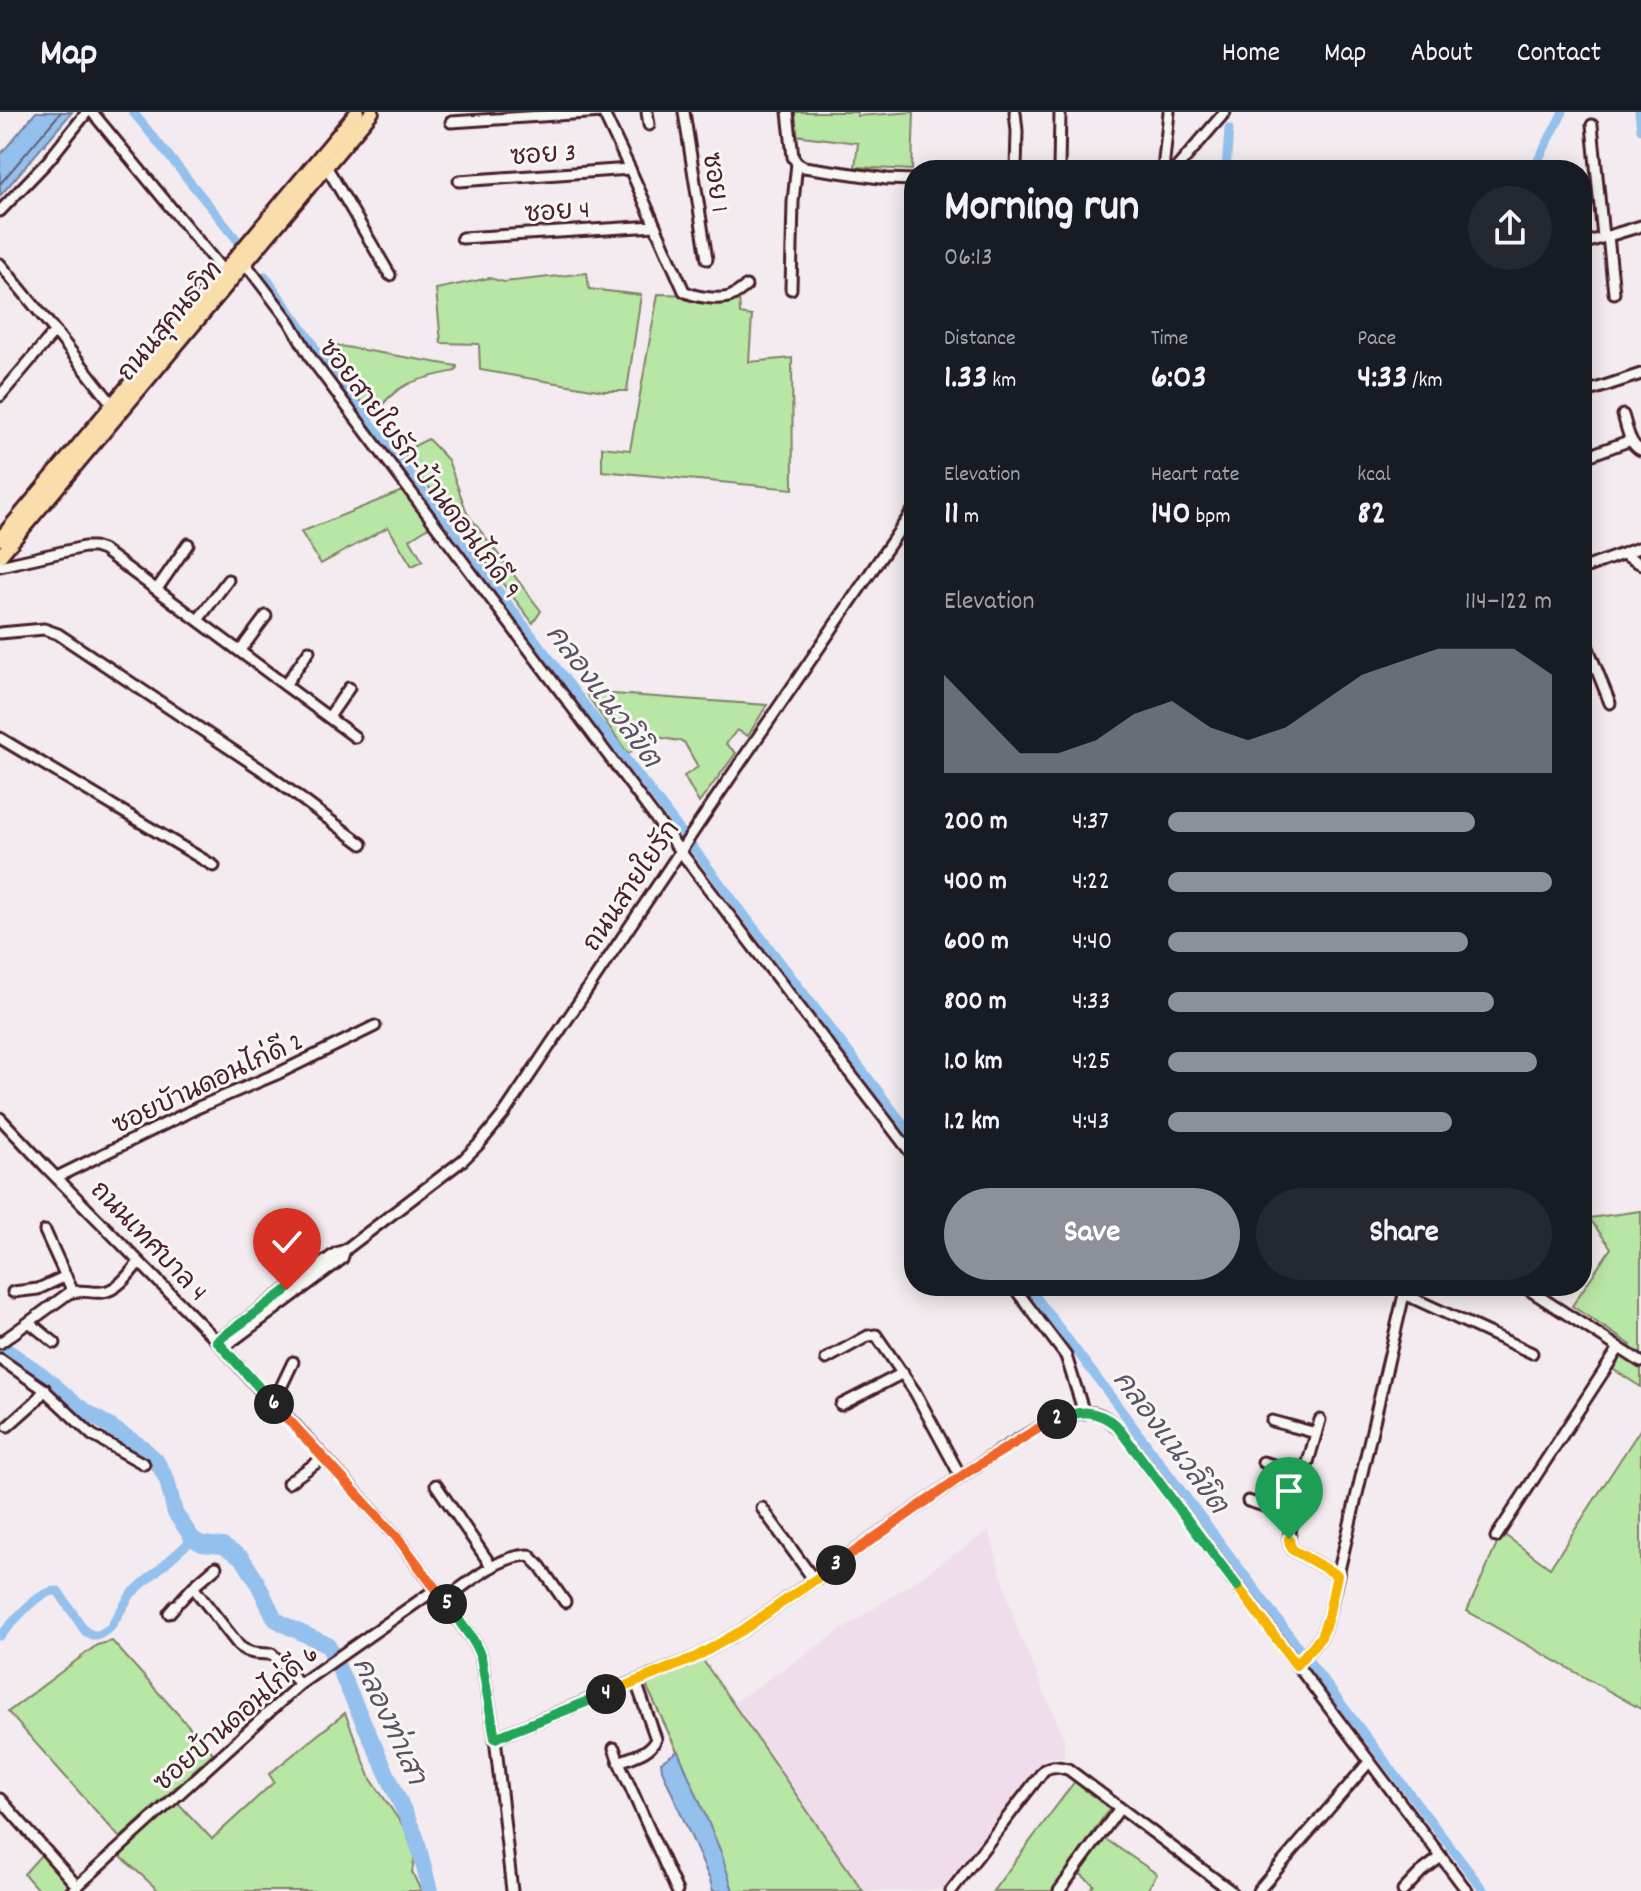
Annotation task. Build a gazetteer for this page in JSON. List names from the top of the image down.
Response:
{
  "streets": {
    "main road": ["ถนนสุคนธวิท"],
    "street": [
      "ซอย 3",
      "ซอย 1",
      "ซอย 4",
      "ซอยสายใยรัก-บ้านดอนไก่ดี 9",
      "ถนนสายใยรัก",
      "ซอยบัานดอนไก่ดี 2",
      "ถนนเทศบาล 4",
      "ซอยบ้านดอนไก่ดี 6"
    ]
  },
  "crossings": [
    ["ถนนสุคนธวิท", "ซอยสายใยรัก-บ้านดอนไก่ดี 9"],
    ["ซอยสายใยรัก-บ้านดอนไก่ดี 9", "ถนนสายใยรัก"],
    ["ถนนสายใยรัก", "ถนนเทศบาล 4"],
    ["ซอยบัานดอนไก่ดี 2", "ถนนเทศบาล 4"],
    ["ถนนเทศบาล 4", "ซอยบ้านดอนไก่ดี 6"]
  ],
  "water": ["คลองแนวลิขิต", "คลองท่าเสา"],
  "page": {
    "header": "Map",
    "nav": [
      "Home",
      "Map",
      "About",
      "Contact"
    ],
    "heading": ["Morning run", "06:13"],
    "stats": [
      ["Distance", "1.33 km"],
      ["Time", "6:03"],
      ["Pace", "4:33 /km"],
      ["Elevation", "11 m"],
      ["Heart rate", "140 bpm"],
      ["kcal", "82"]
    ],
    "chart": ["Elevation", "114–122 m"],
    "list": [
      {
        "name": "200 m",
        "note": "4:37"
      },
      {
        "name": "400 m",
        "note": "4:22"
      },
      {
        "name": "600 m",
        "note": "4:40"
      },
      {
        "name": "800 m",
        "note": "4:33"
      },
      {
        "name": "1.0 km",
        "note": "4:25"
      },
      {
        "name": "1.2 km",
        "note": "4:43"
      }
    ],
    "buttons": ["Save", "Share"],
    "pins": [
      "6",
      "2",
      "3",
      "5",
      "4"
    ]
  }
}
